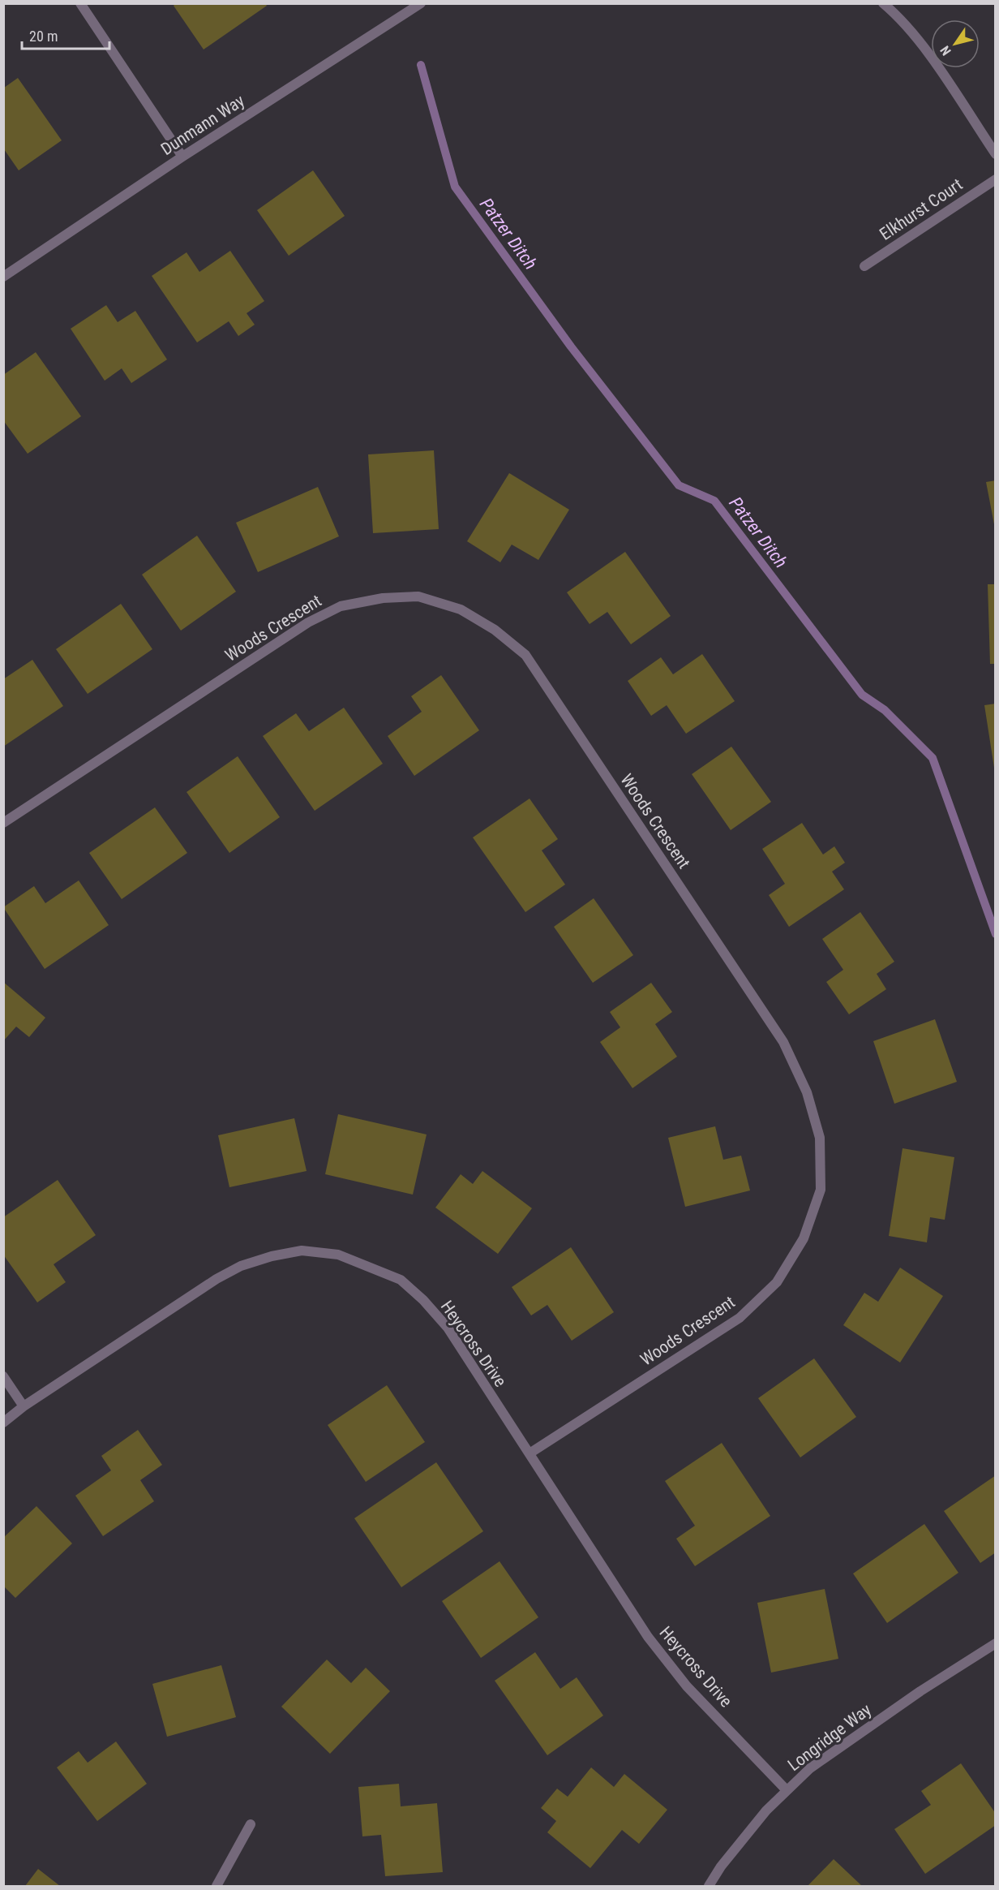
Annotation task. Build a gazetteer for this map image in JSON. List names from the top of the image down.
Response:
{
  "streets": {
    "street": [
      "Dunmann Way",
      "Elkhurst Court",
      "Woods Crescent",
      "Heycross Drive",
      "Longridge Way"
    ]
  },
  "crossings": [
    ["Woods Crescent", "Heycross Drive"],
    ["Heycross Drive", "Longridge Way"]
  ],
  "water": ["Patzer Ditch"],
  "scale_bar": "20 m",
  "north": "bottom left"
}
